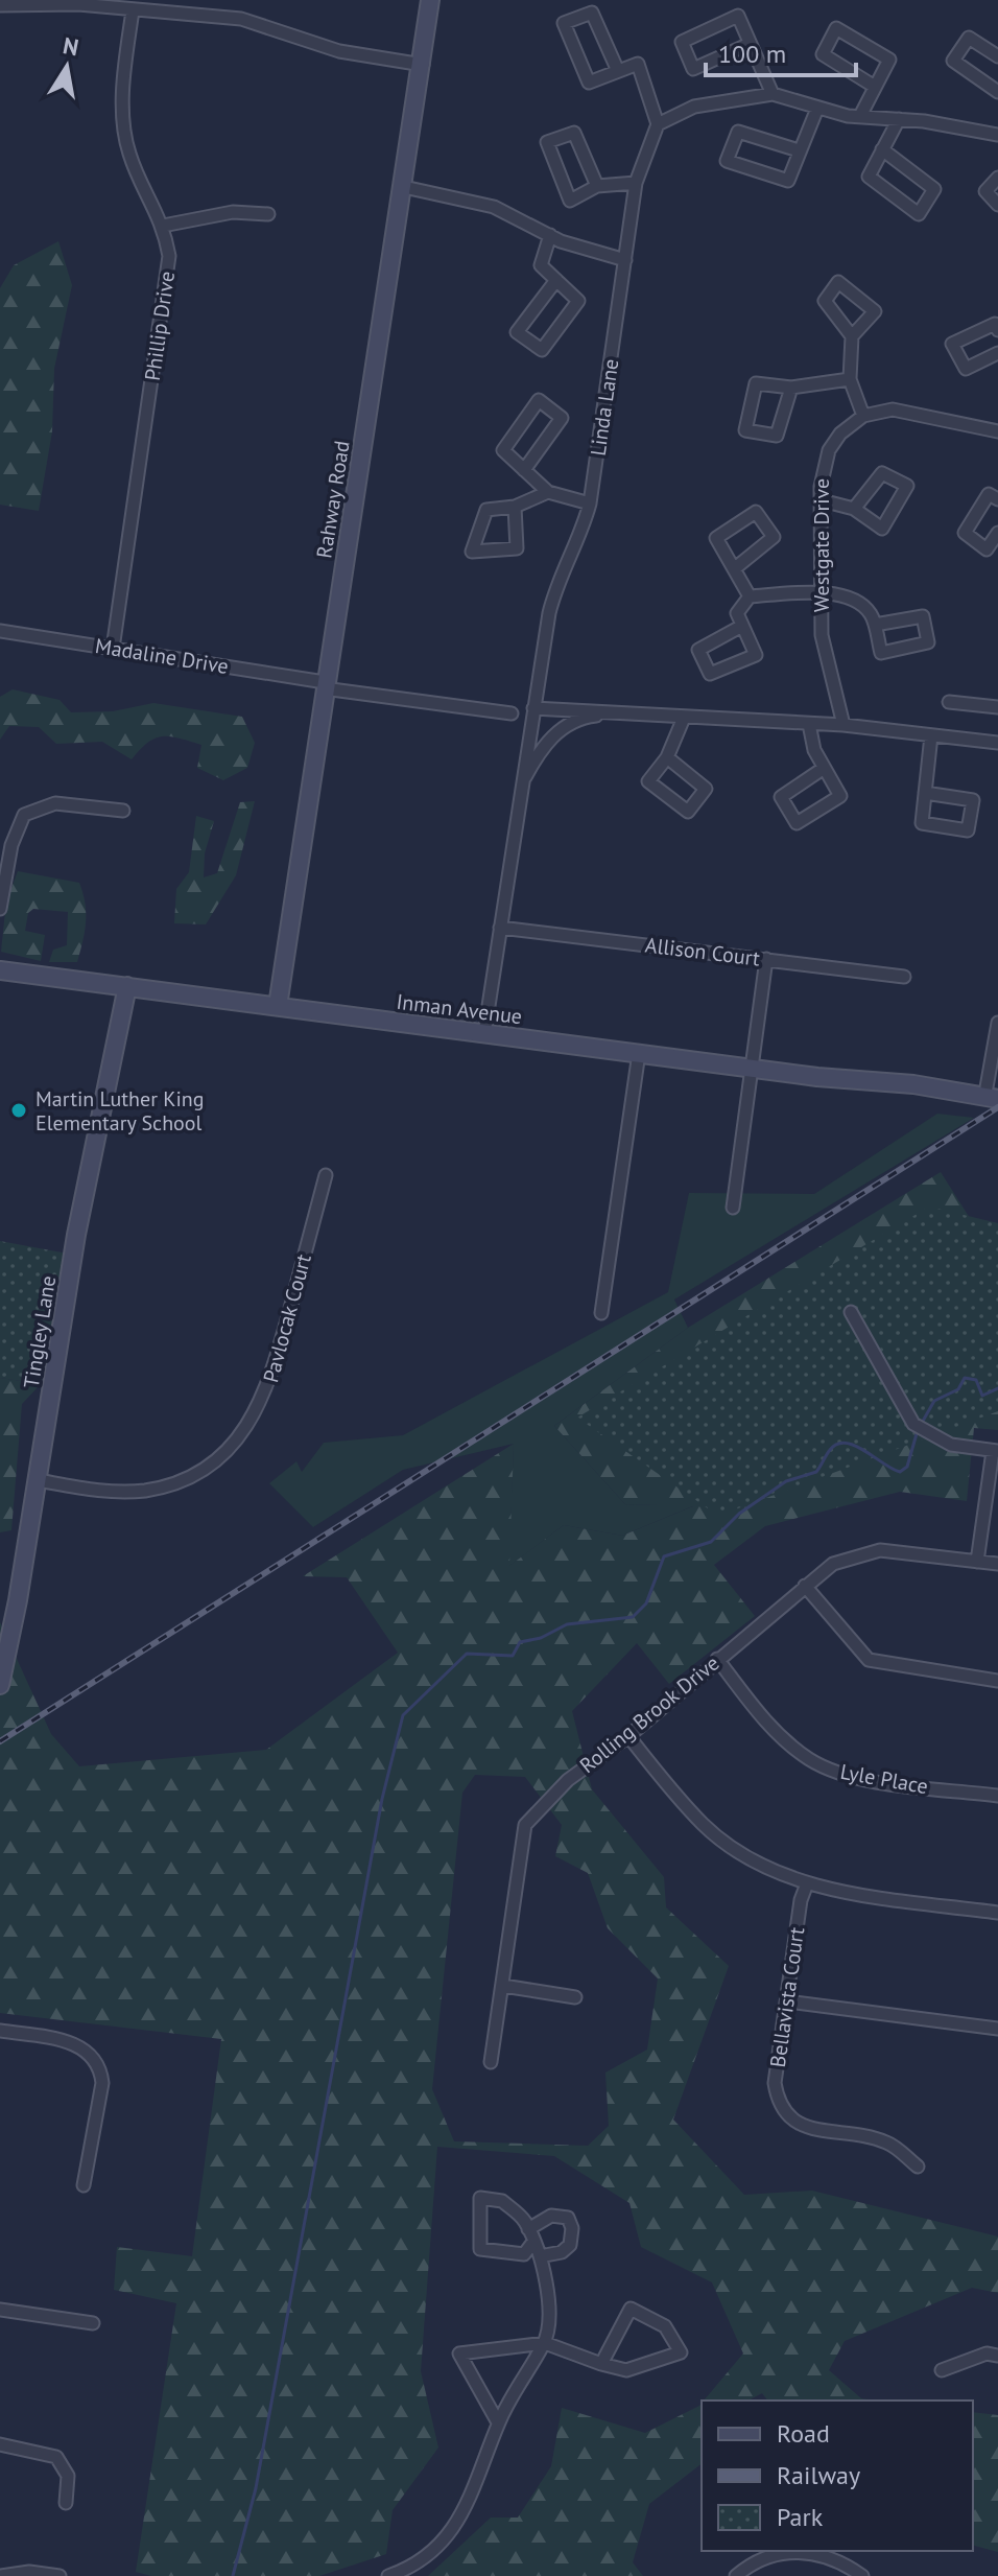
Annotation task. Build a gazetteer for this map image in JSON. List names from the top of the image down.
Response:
{
  "streets": {
    "street": [
      "Phillip Drive",
      "Linda Lane",
      "Rahway Road",
      "Westgate Drive",
      "Madaline Drive",
      "Allison Court",
      "Inman Avenue",
      "Pavlocak Court",
      "Tingley Lane",
      "Rolling Brook Drive",
      "Lyle Place",
      "Bellavista Court"
    ]
  },
  "crossings": [
    ["Phillip Drive", "Madaline Drive"],
    ["Linda Lane", "Allison Court"],
    ["Linda Lane", "Inman Avenue"],
    ["Rahway Road", "Madaline Drive"],
    ["Rahway Road", "Inman Avenue"],
    ["Inman Avenue", "Tingley Lane"],
    ["Pavlocak Court", "Tingley Lane"],
    ["Rolling Brook Drive", "Lyle Place"]
  ],
  "places": ["Martin Luther King Elementary School"],
  "legend": ["Road", "Railway", "Park"],
  "scale_bar": "100 m",
  "north": "top"
}
